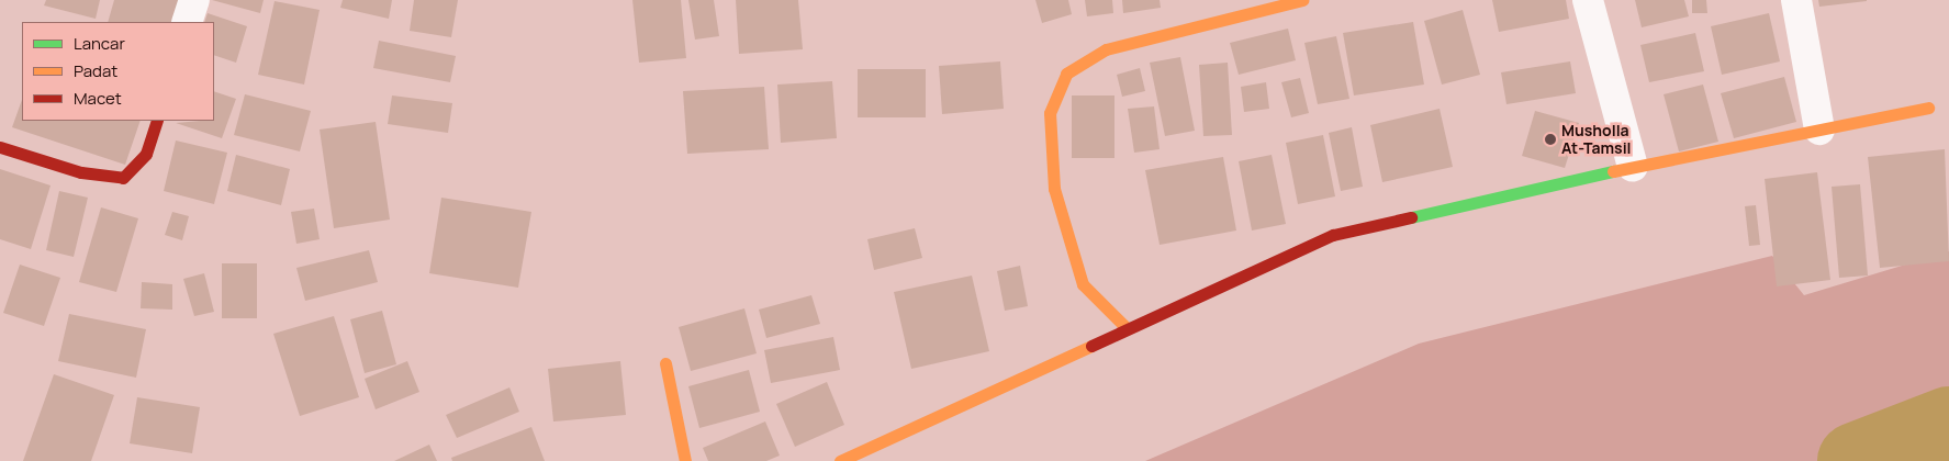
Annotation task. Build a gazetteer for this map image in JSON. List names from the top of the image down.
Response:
{
  "places": ["Musholla At-Tamsil"],
  "legend": ["Lancar", "Padat", "Macet"]
}
